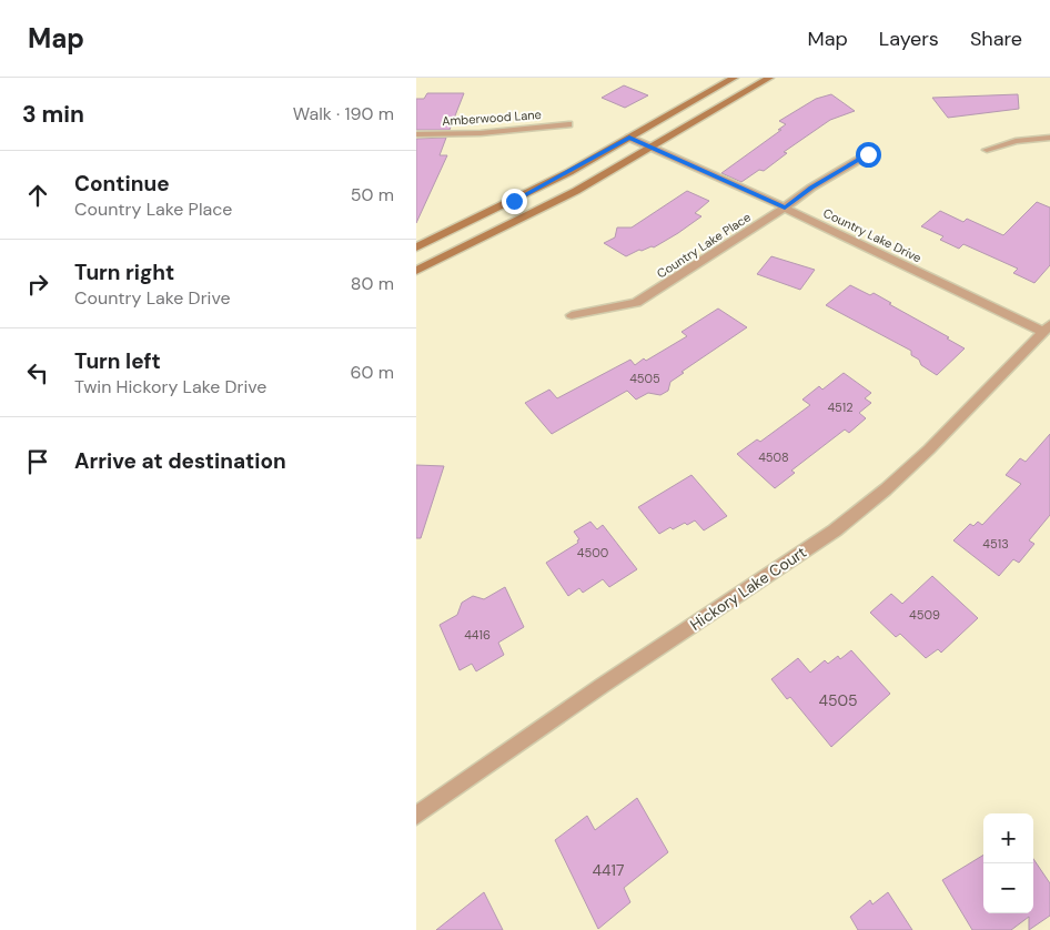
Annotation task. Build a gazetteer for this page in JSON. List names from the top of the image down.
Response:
{
  "streets": {
    "street": [
      "Amberwood Lane",
      "Country Lake Drive",
      "Country Lake Place",
      "Hickory Lake Court"
    ]
  },
  "crossings": [
    ["Country Lake Drive", "Country Lake Place"],
    ["Country Lake Drive", "Hickory Lake Court"]
  ],
  "house_numbers": [
    "4505",
    "4512",
    "4508",
    "4513",
    "4500",
    "4509",
    "4416",
    "4505",
    "4417"
  ],
  "page": {
    "header": "Map",
    "nav": ["Map", "Layers", "Share"],
    "heading": ["3 min", "Walk · 190 m"],
    "list": [
      ["Continue", "Country Lake Place", "50 m"],
      ["Turn right", "Country Lake Drive", "80 m"],
      ["Turn left", "Twin Hickory Lake Drive", "60 m"],
      "Arrive at destination"
    ],
    "map_buttons": ["+", "−"]
  }
}
